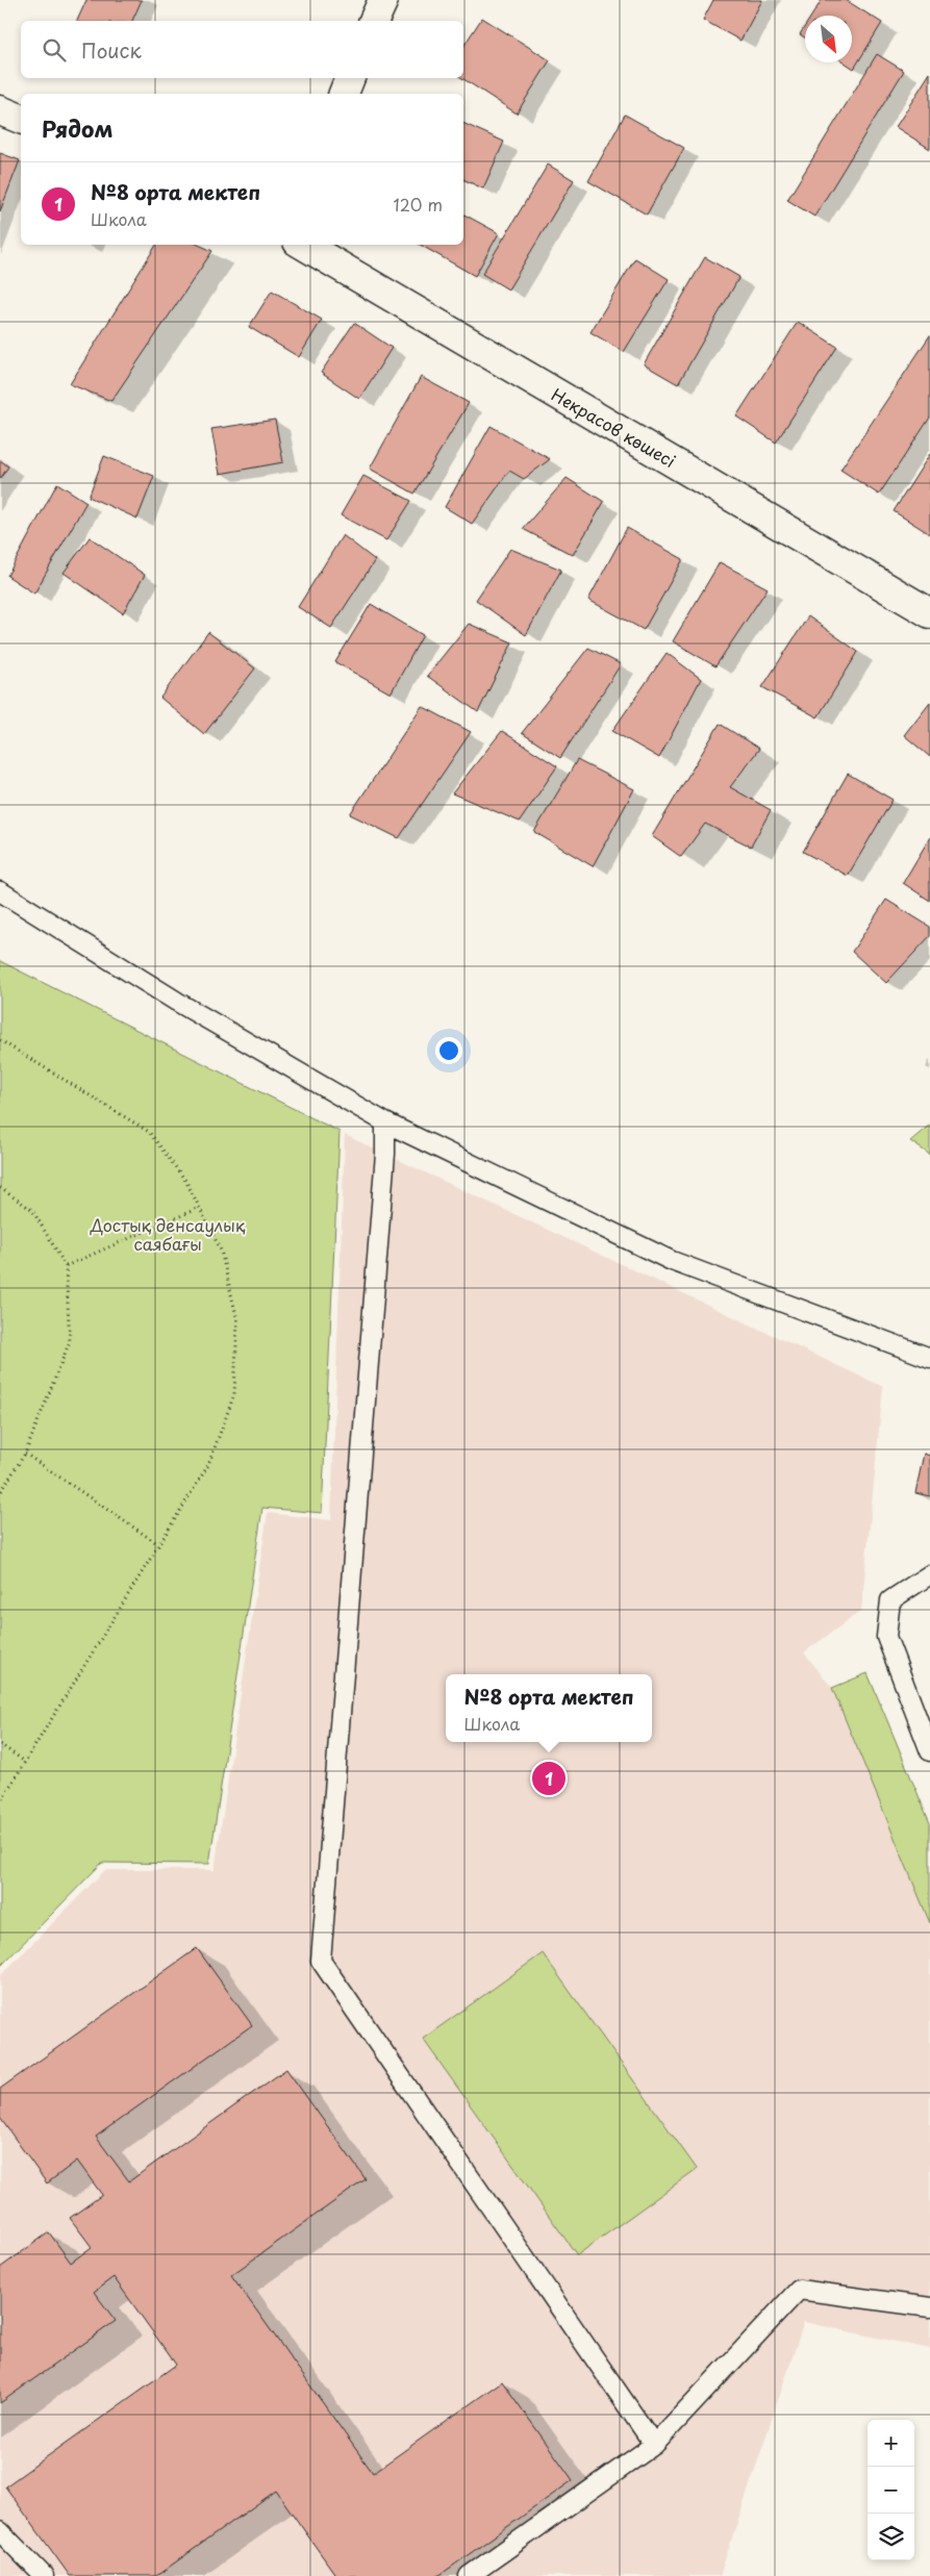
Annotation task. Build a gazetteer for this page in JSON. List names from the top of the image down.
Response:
{
  "streets": {
    "main road": ["Некрасов көшесі"]
  },
  "parks": ["Достық денсаулық саябағы"],
  "north": "bottom right",
  "page": {
    "search": "Поиск",
    "heading": "Рядом",
    "list": [
      {
        "mark": "1",
        "name": "№8 орта мектеп",
        "note": "Школа",
        "value": "120 m"
      }
    ],
    "popup": ["№8 орта мектеп", "Школа"],
    "pins": "1",
    "map_buttons": ["+", "−"]
  }
}
